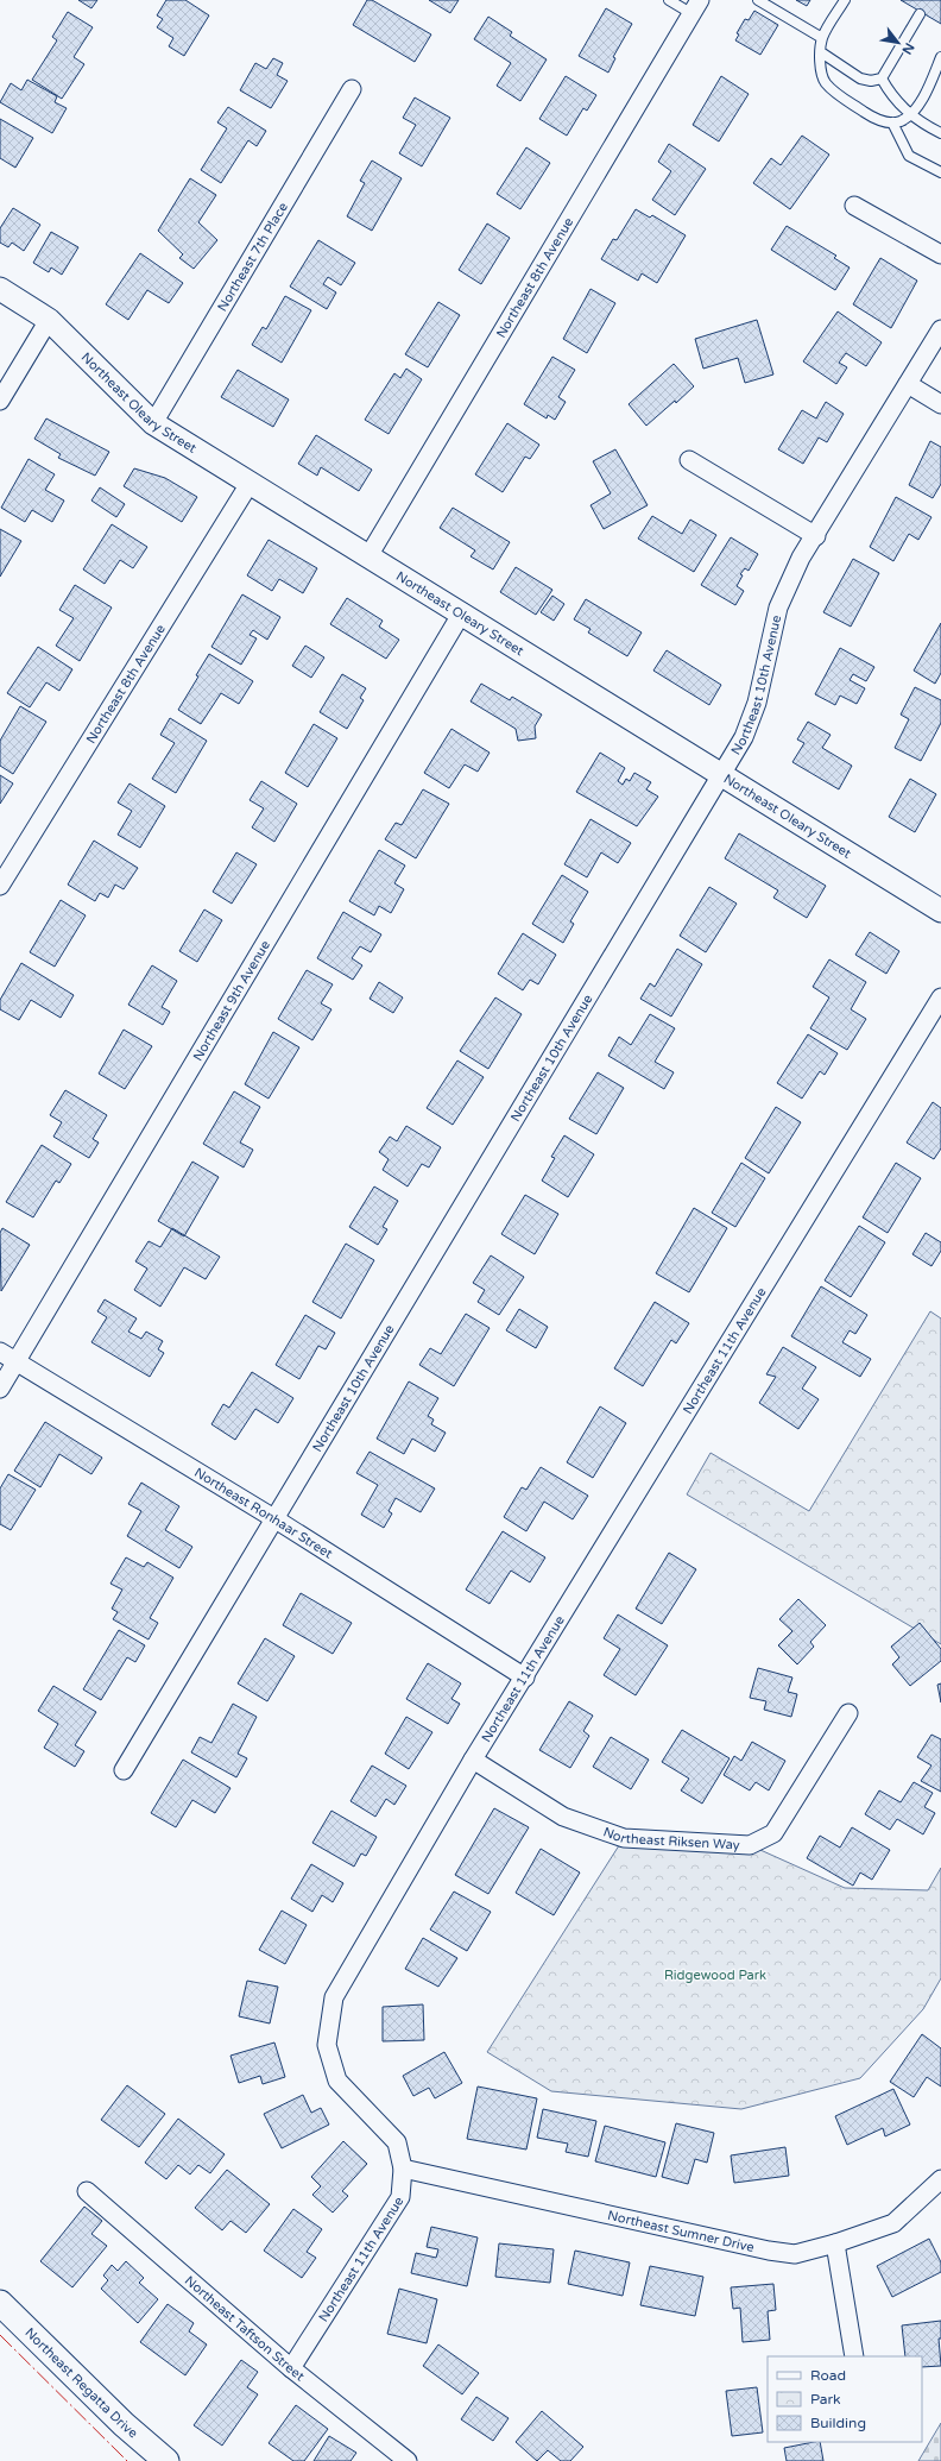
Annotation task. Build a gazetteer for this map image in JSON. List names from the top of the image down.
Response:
{
  "streets": {
    "main road": ["Northeast Regatta Drive"],
    "street": [
      "Northeast 7th Place",
      "Northeast 8th Avenue",
      "Northeast Oleary Street",
      "Northeast 10th Avenue",
      "Northeast 9th Avenue",
      "Northeast 11th Avenue",
      "Northeast Ronhaar Street",
      "Northeast Riksen Way",
      "Northeast Sumner Drive",
      "Northeast Taftson Street"
    ]
  },
  "crossings": [
    ["Northeast 7th Place", "Northeast Oleary Street"],
    ["Northeast 8th Avenue", "Northeast Oleary Street"],
    ["Northeast Oleary Street", "Northeast 10th Avenue"],
    ["Northeast Oleary Street", "Northeast 9th Avenue"],
    ["Northeast 10th Avenue", "Northeast Ronhaar Street"],
    ["Northeast 9th Avenue", "Northeast Ronhaar Street"],
    ["Northeast 11th Avenue", "Northeast Ronhaar Street"],
    ["Northeast 11th Avenue", "Northeast Riksen Way"],
    ["Northeast 11th Avenue", "Northeast Sumner Drive"],
    ["Northeast 11th Avenue", "Northeast Taftson Street"]
  ],
  "parks": ["Ridgewood Park"],
  "legend": ["Road", "Park", "Building"],
  "north": "bottom right"
}
